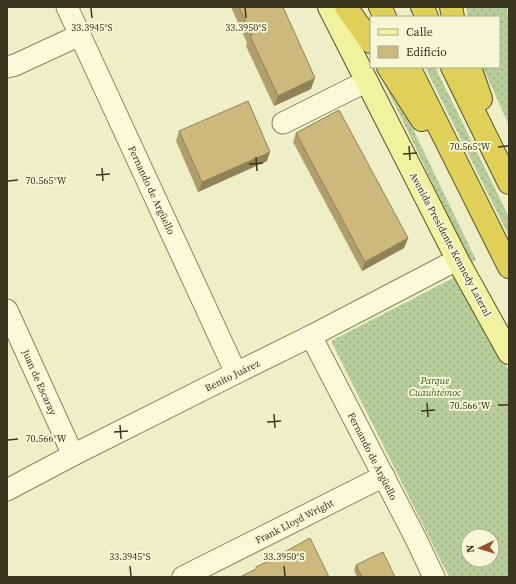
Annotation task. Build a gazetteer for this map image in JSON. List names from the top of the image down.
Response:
{
  "streets": {
    "main road": ["Avenida Presidente Kennedy Lateral"],
    "street": [
      "Fernando de Argüello",
      "Benito Juárez",
      "Juan de Escaray",
      "Frank Lloyd Wright"
    ]
  },
  "crossings": [
    ["Fernando de Argüello", "Benito Juárez"],
    ["Fernando de Argüello", "Frank Lloyd Wright"],
    ["Avenida Presidente Kennedy Lateral", "Benito Juárez"],
    ["Benito Juárez", "Juan de Escaray"]
  ],
  "parks": ["Parque Cuauhtémoc"],
  "legend": ["Calle", "Edificio"],
  "north": "left",
  "coordinates": [
    "33.3945°S",
    "33.3950°S",
    "70.565°W",
    "70.566°W"
  ]
}
